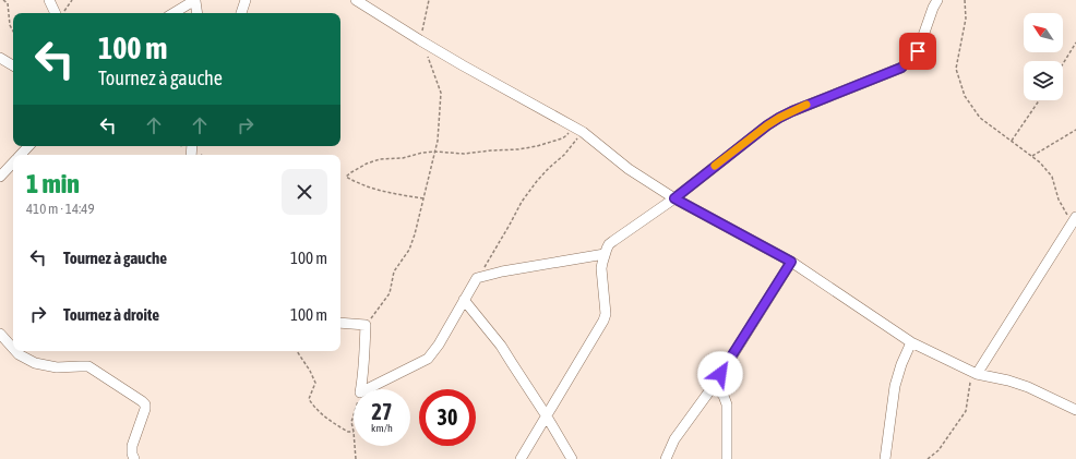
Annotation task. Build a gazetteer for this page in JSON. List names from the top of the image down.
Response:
{
  "north": "top left",
  "page": {
    "turn": ["100 m", "Tournez à gauche"],
    "heading": ["1 min", "410 m · 14:49"],
    "list": [
      {
        "name": "Tournez à gauche",
        "value": "100 m"
      },
      {
        "name": "Tournez à droite",
        "value": "100 m"
      }
    ],
    "speed": "27 km/h",
    "limit": "30"
  }
}
